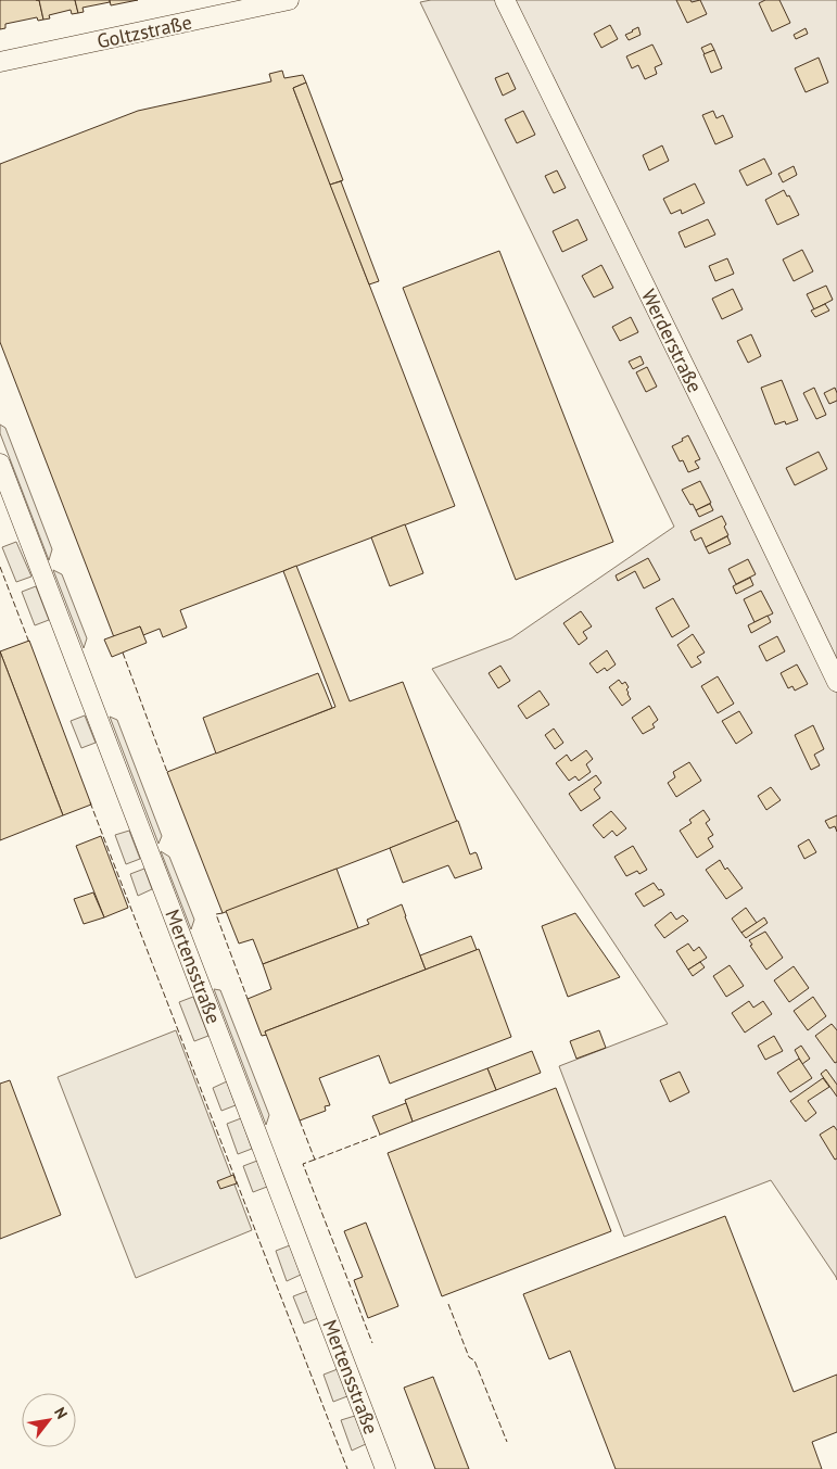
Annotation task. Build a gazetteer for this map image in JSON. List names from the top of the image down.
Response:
{
  "streets": {
    "street": ["Goltzstraße", "Werderstraße", "Mertensstraße"]
  },
  "north": "top right"
}
